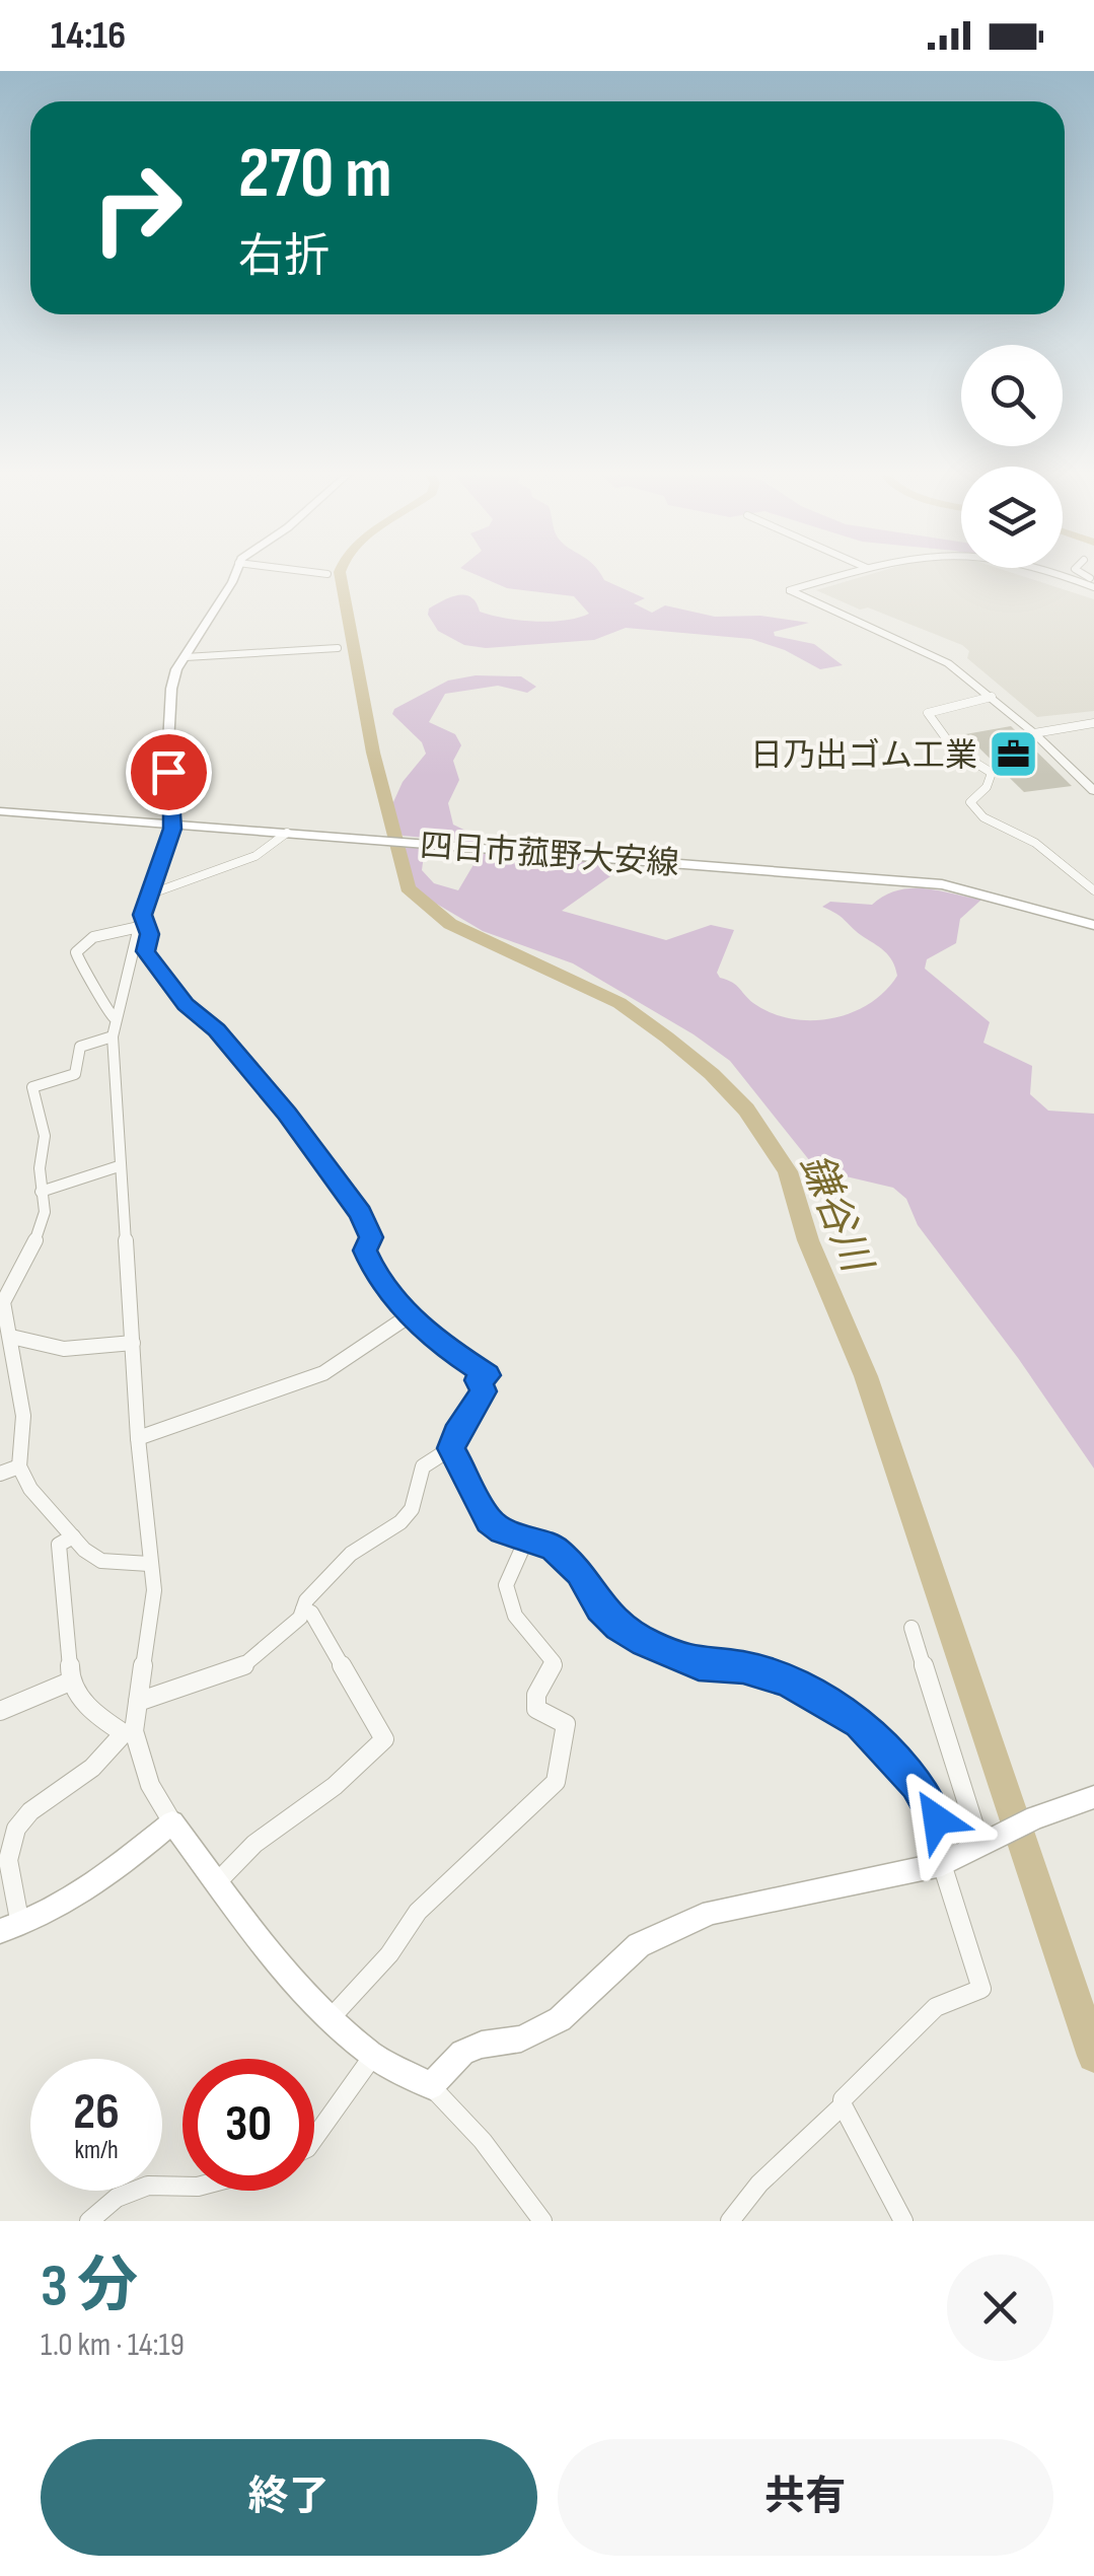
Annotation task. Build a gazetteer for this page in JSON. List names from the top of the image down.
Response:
{
  "streets": {
    "main road": ["四日市菰野大安線"]
  },
  "water": ["鎌谷川"],
  "places": {
    "office": ["日乃出ゴム工業"]
  },
  "page": {
    "status": "14:16",
    "turn": ["270 m", "右折"],
    "speed": "26 km/h",
    "limit": "30",
    "heading": ["3 分", "1.0 km · 14:19"],
    "buttons": ["終了", "共有"]
  }
}
